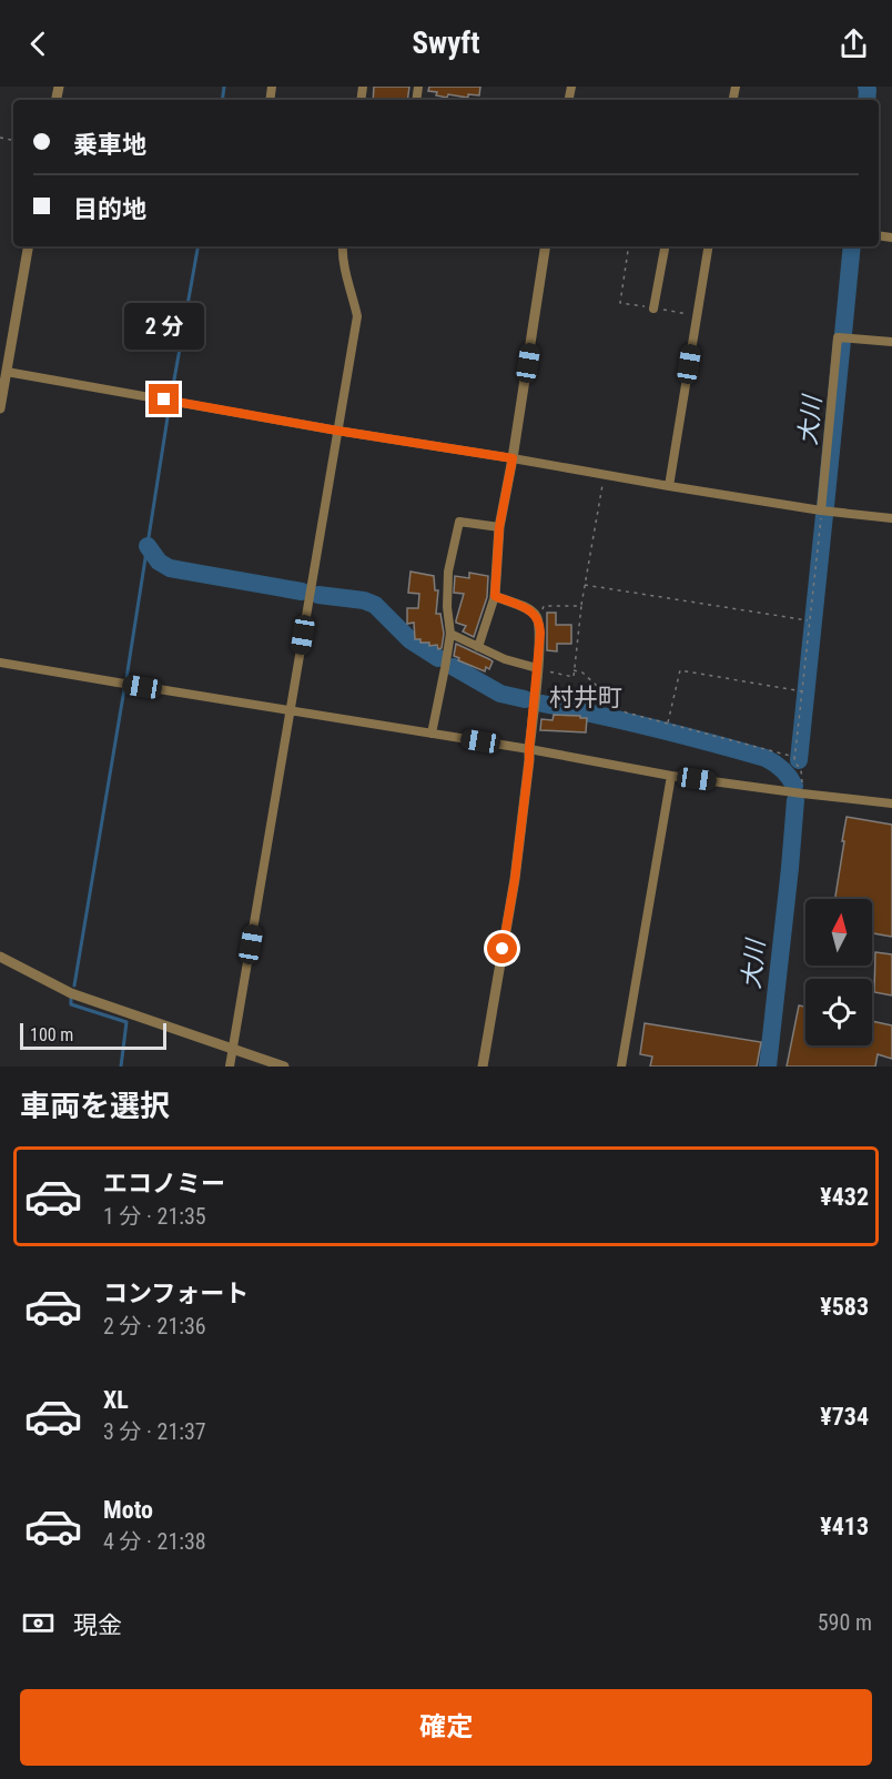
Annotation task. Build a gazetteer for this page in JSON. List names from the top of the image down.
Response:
{
  "districts": ["村井町"],
  "water": ["大川"],
  "scale_bar": "100 m",
  "north": "top",
  "page": {
    "header": "Swyft",
    "banner": ["乗車地", "目的地"],
    "bubble": "2 分",
    "scale": "100 m",
    "heading": "車両を選択",
    "list": [
      {
        "name": "エコノミー",
        "note": "1 分 · 21:35",
        "value": "¥432"
      },
      {
        "name": "コンフォート",
        "note": "2 分 · 21:36",
        "value": "¥583"
      },
      {
        "name": "XL",
        "note": "3 分 · 21:37",
        "value": "¥734"
      },
      {
        "name": "Moto",
        "note": "4 分 · 21:38",
        "value": "¥413"
      }
    ],
    "pay": ["現金", "590 m"],
    "buttons": "確定"
  }
}
